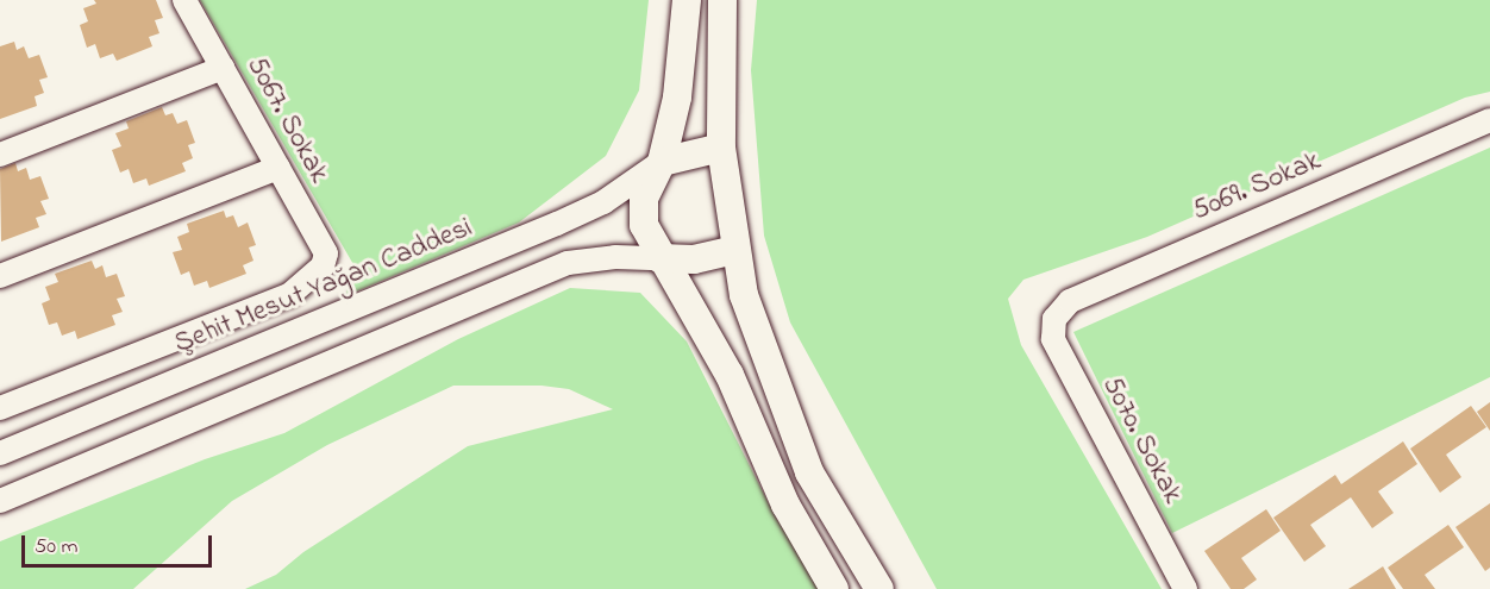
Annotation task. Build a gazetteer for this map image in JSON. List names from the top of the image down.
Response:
{
  "streets": {
    "street": [
      "5067. Sokak",
      "5069. Sokak",
      "Şehit Mesut Yağan Caddesi",
      "5070. Sokak"
    ]
  },
  "crossings": [
    ["5069. Sokak", "5070. Sokak"]
  ],
  "scale_bar": "50 m"
}
